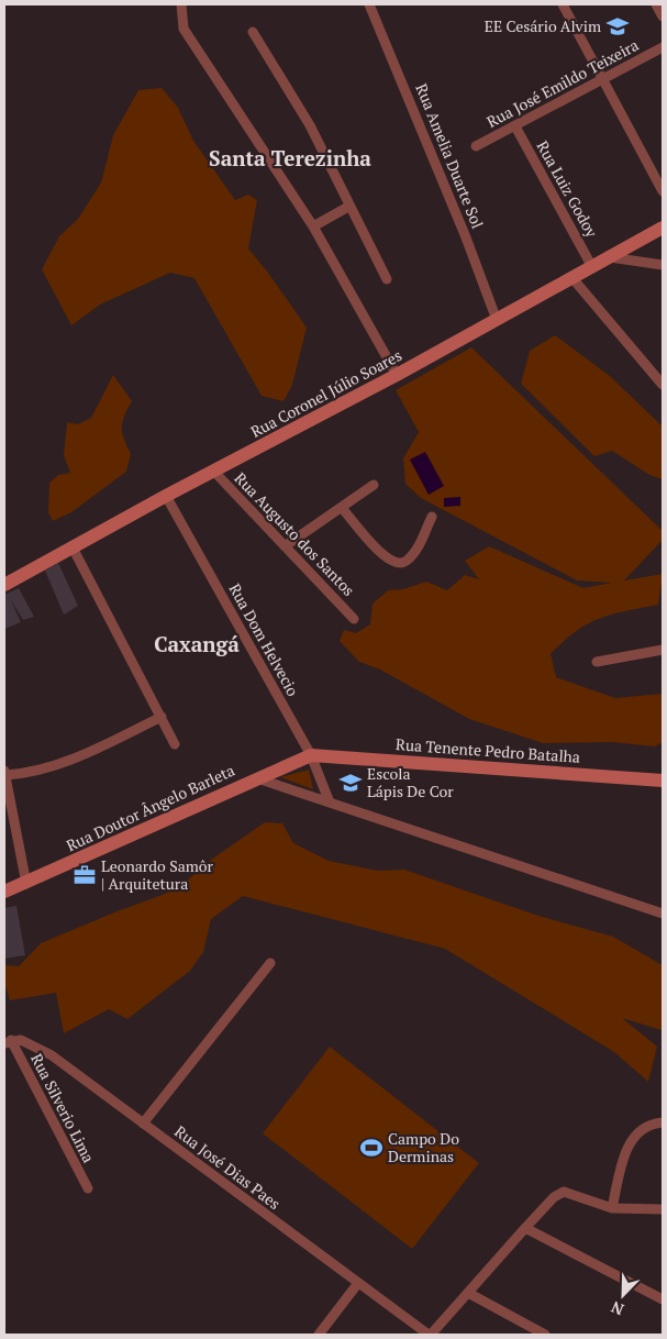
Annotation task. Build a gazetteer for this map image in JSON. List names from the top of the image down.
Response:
{
  "streets": {
    "street": [
      "Rua José Emildo Teixeira",
      "Rua Amelia Duarte Sol",
      "Rua Luiz Godoy",
      "Rua Coronel Júlio Soares",
      "Rua Augusto dos Santos",
      "Rua Dom Helvecio",
      "Rua Tenente Pedro Batalha",
      "Rua Doutor Ângelo Barleta",
      "Rua Silverio Lima",
      "Rua José Dias Paes"
    ]
  },
  "crossings": [
    ["Rua José Emildo Teixeira", "Rua Luiz Godoy"],
    ["Rua Amelia Duarte Sol", "Rua Coronel Júlio Soares"],
    ["Rua Luiz Godoy", "Rua Coronel Júlio Soares"],
    ["Rua Coronel Júlio Soares", "Rua Augusto dos Santos"],
    ["Rua Coronel Júlio Soares", "Rua Dom Helvecio"],
    ["Rua Dom Helvecio", "Rua Tenente Pedro Batalha"],
    ["Rua Dom Helvecio", "Rua Doutor Ângelo Barleta"],
    ["Rua Tenente Pedro Batalha", "Rua Doutor Ângelo Barleta"],
    ["Rua Silverio Lima", "Rua José Dias Paes"]
  ],
  "districts": ["Santa Terezinha", "Caxangá"],
  "places": {
    "school or university": ["EE Cesário Alvim", "Escola Lápis De Cor"],
    "office": ["Leonardo Samôr | Arquitetura"],
    "sports": ["Campo Do Derminas"]
  },
  "north": "bottom left"
}
